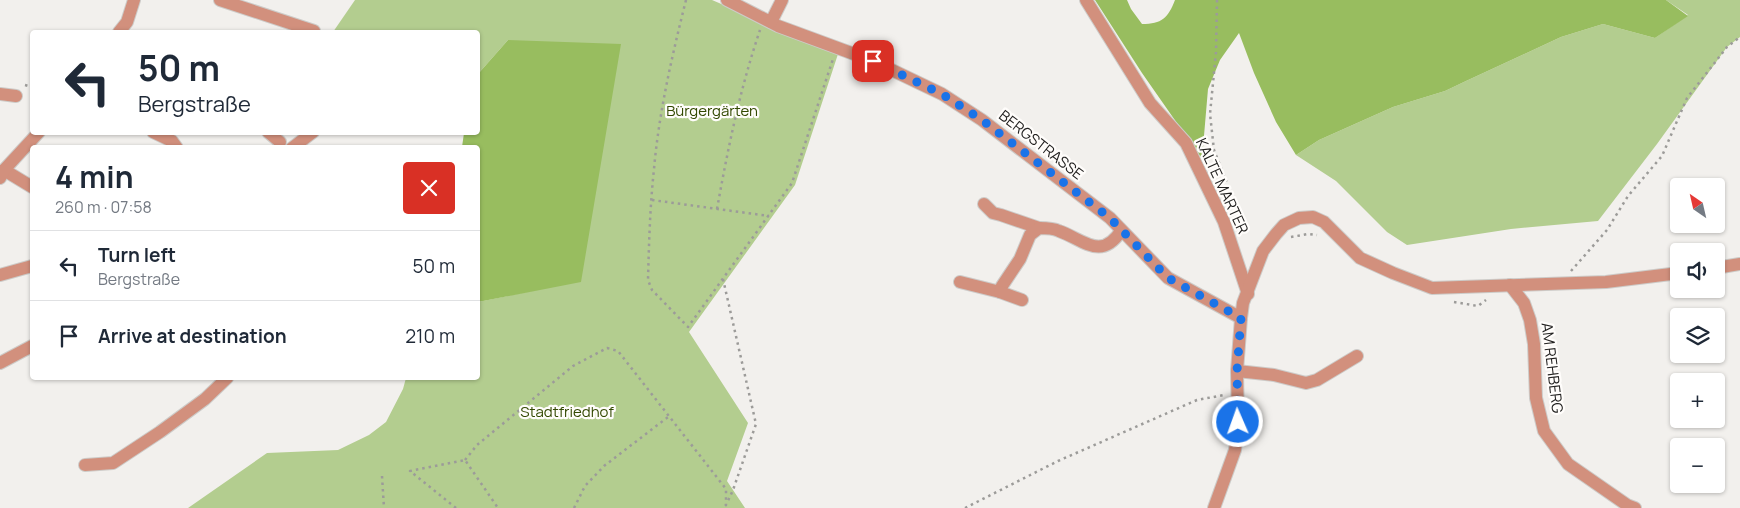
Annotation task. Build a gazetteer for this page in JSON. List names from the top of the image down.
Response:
{
  "streets": {
    "street": ["BERGSTRASSE", "KALTE MARTER", "AM REHBERG"]
  },
  "parks": ["Bürgergärten", "Stadtfriedhof"],
  "north": "top left",
  "page": {
    "turn": ["50 m", "Bergstraße"],
    "heading": ["4 min", "260 m · 07:58"],
    "map_buttons": ["+", "−"],
    "list": [
      {
        "name": "Turn left",
        "note": "Bergstraße",
        "value": "50 m"
      },
      {
        "name": "Arrive at destination",
        "value": "210 m"
      }
    ]
  }
}
